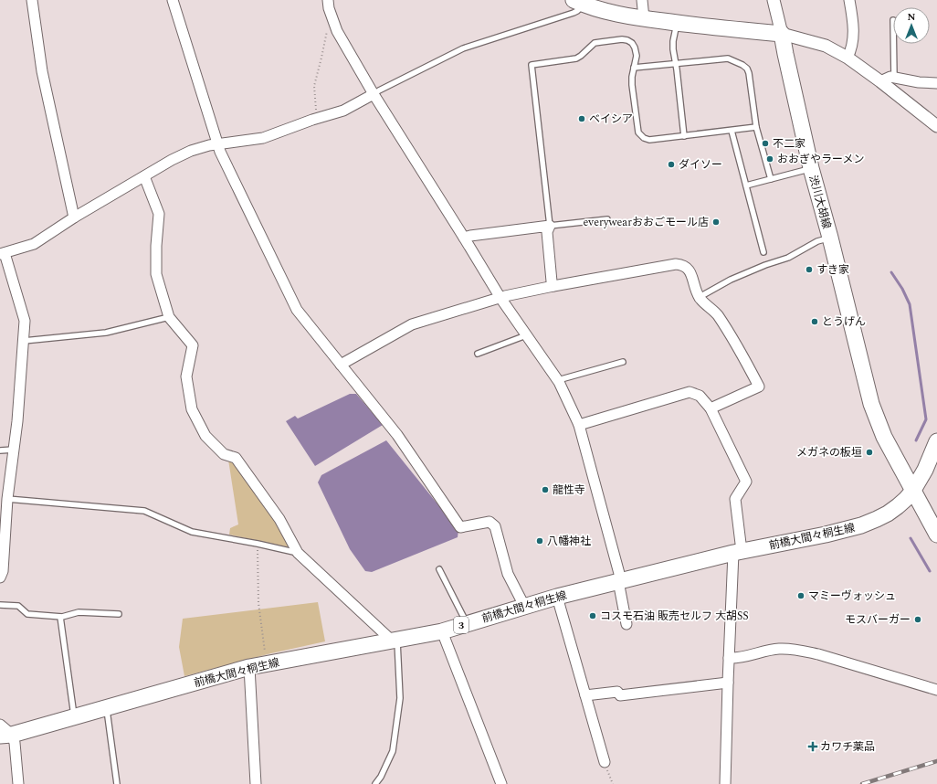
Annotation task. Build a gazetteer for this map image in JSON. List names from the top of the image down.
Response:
{
  "streets": {
    "main road": ["渋川大胡線", "前橋大間々桐生線", "3"]
  },
  "crossings": [
    ["渋川大胡線", "前橋大間々桐生線"]
  ],
  "places": {
    "other": [
      "ベイシア",
      "不二家",
      "おおぎやラーメン",
      "ダイソー",
      "everywearおおごモール店",
      "すき家",
      "とうげん",
      "メガネの板垣",
      "龍性寺",
      "八幡神社",
      "マミーヴォッシュ",
      "コスモ石油 販売セルフ 大胡SS",
      "モスバーガー"
    ],
    "health": ["カワチ薬品"]
  },
  "north": "top"
}
